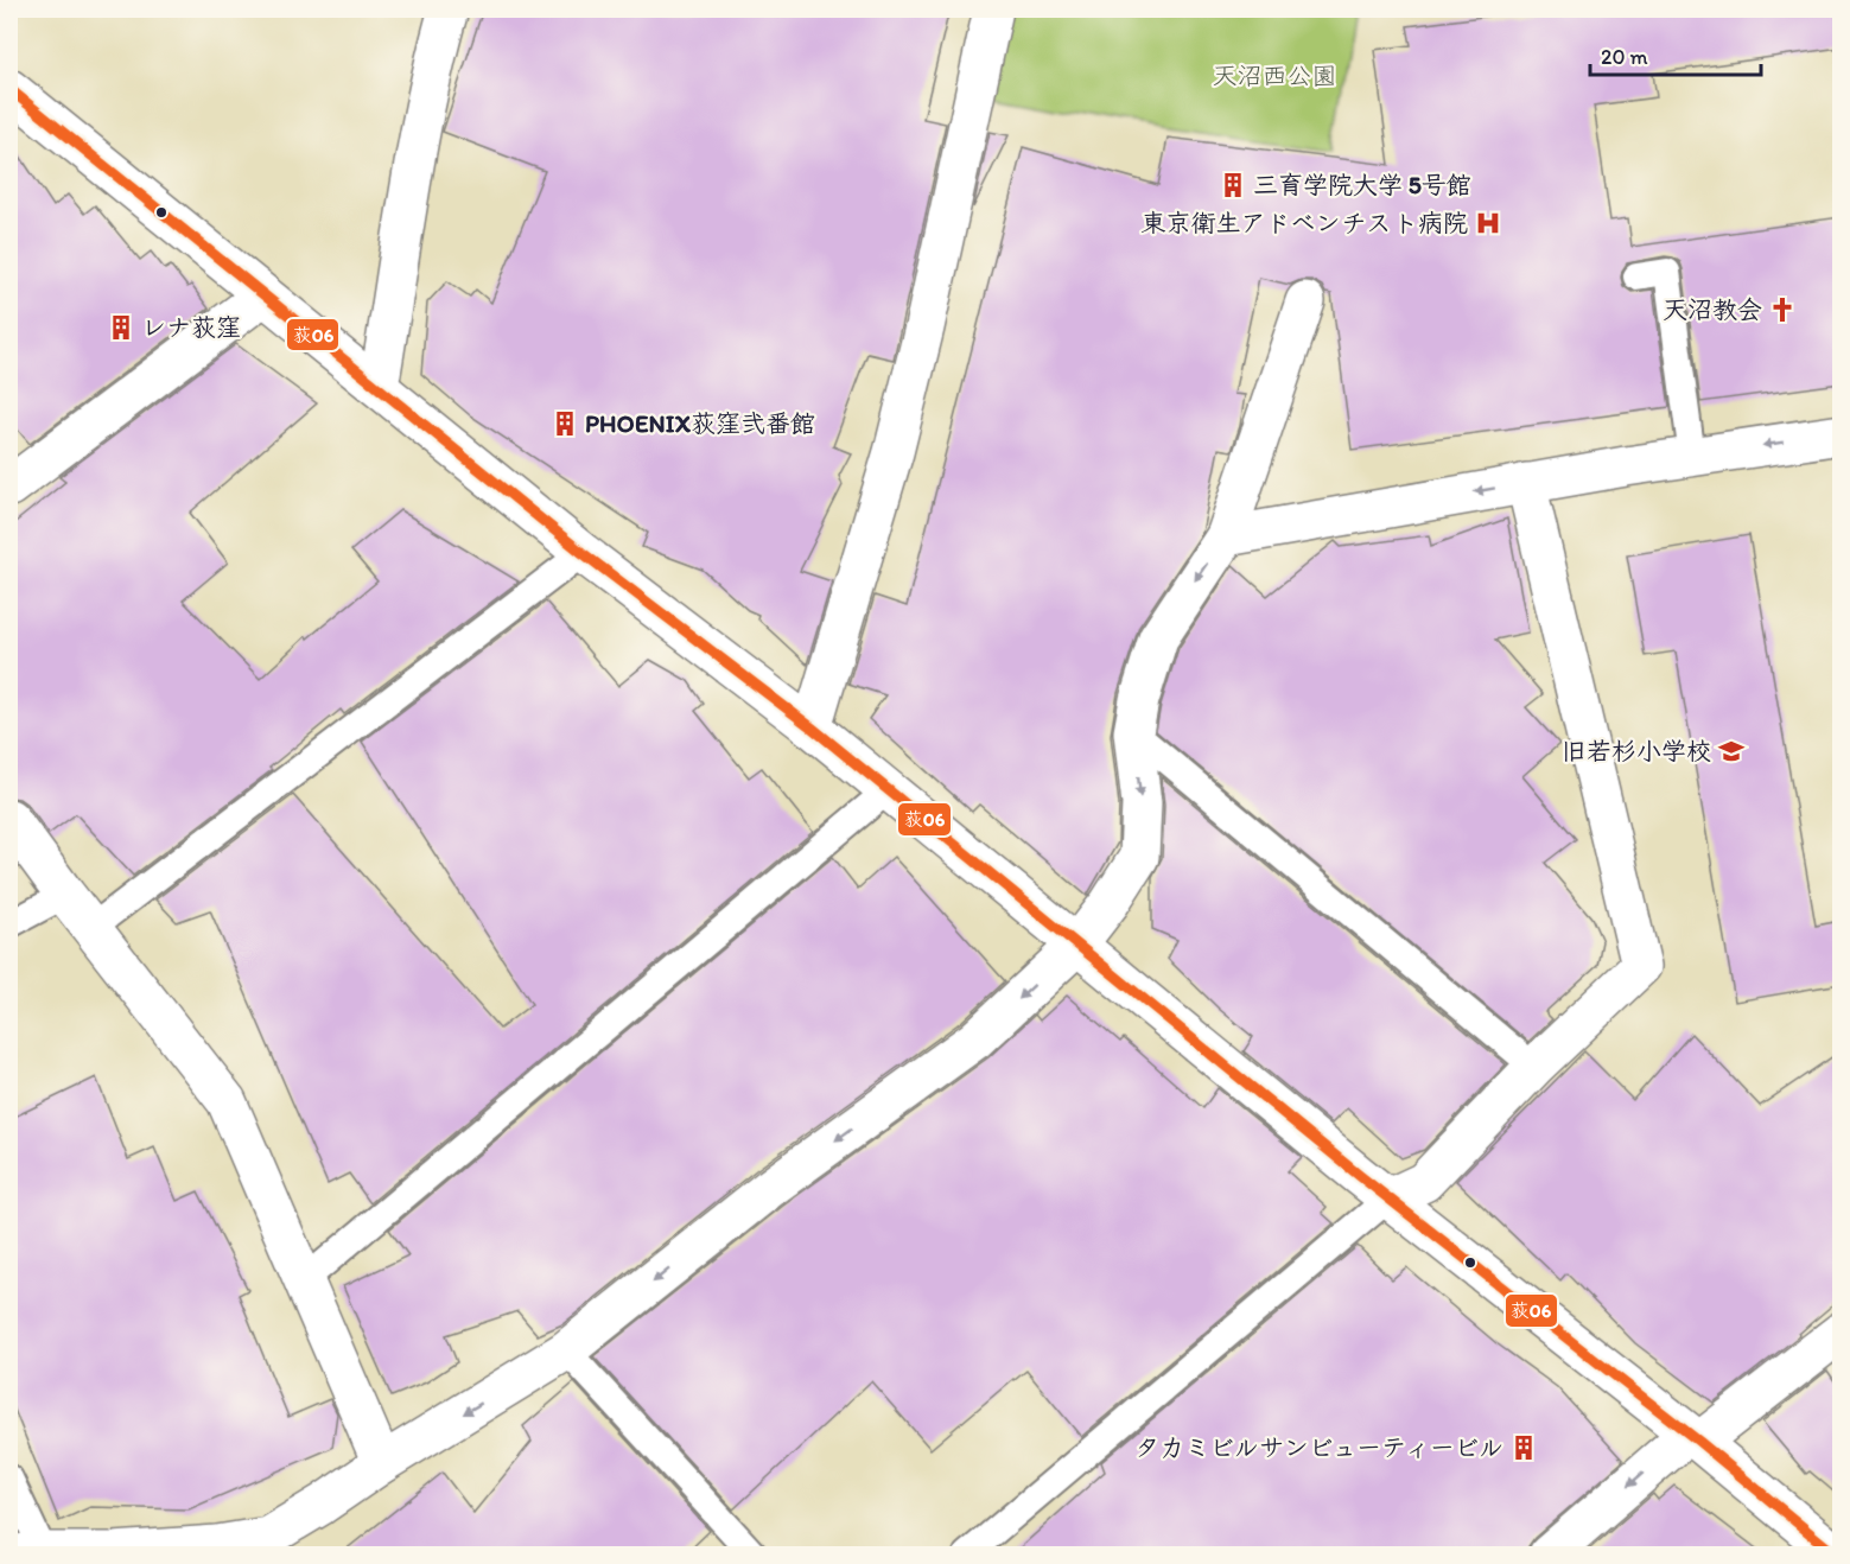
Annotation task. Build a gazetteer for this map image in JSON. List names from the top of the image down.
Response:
{
  "parks": ["天沼西公園"],
  "places": {
    "building": [
      "三育学院大学 5号館",
      "レナ荻窪",
      "PHOENIX荻窪弐番館",
      "タカミビルサンビューティービル"
    ],
    "hospital": ["東京衛生アドベンチスト病院"],
    "church": ["天沼教会"],
    "school or university": ["旧若杉小学校"]
  },
  "lines": ["transit line 荻06"],
  "scale_bar": "20 m"
}
